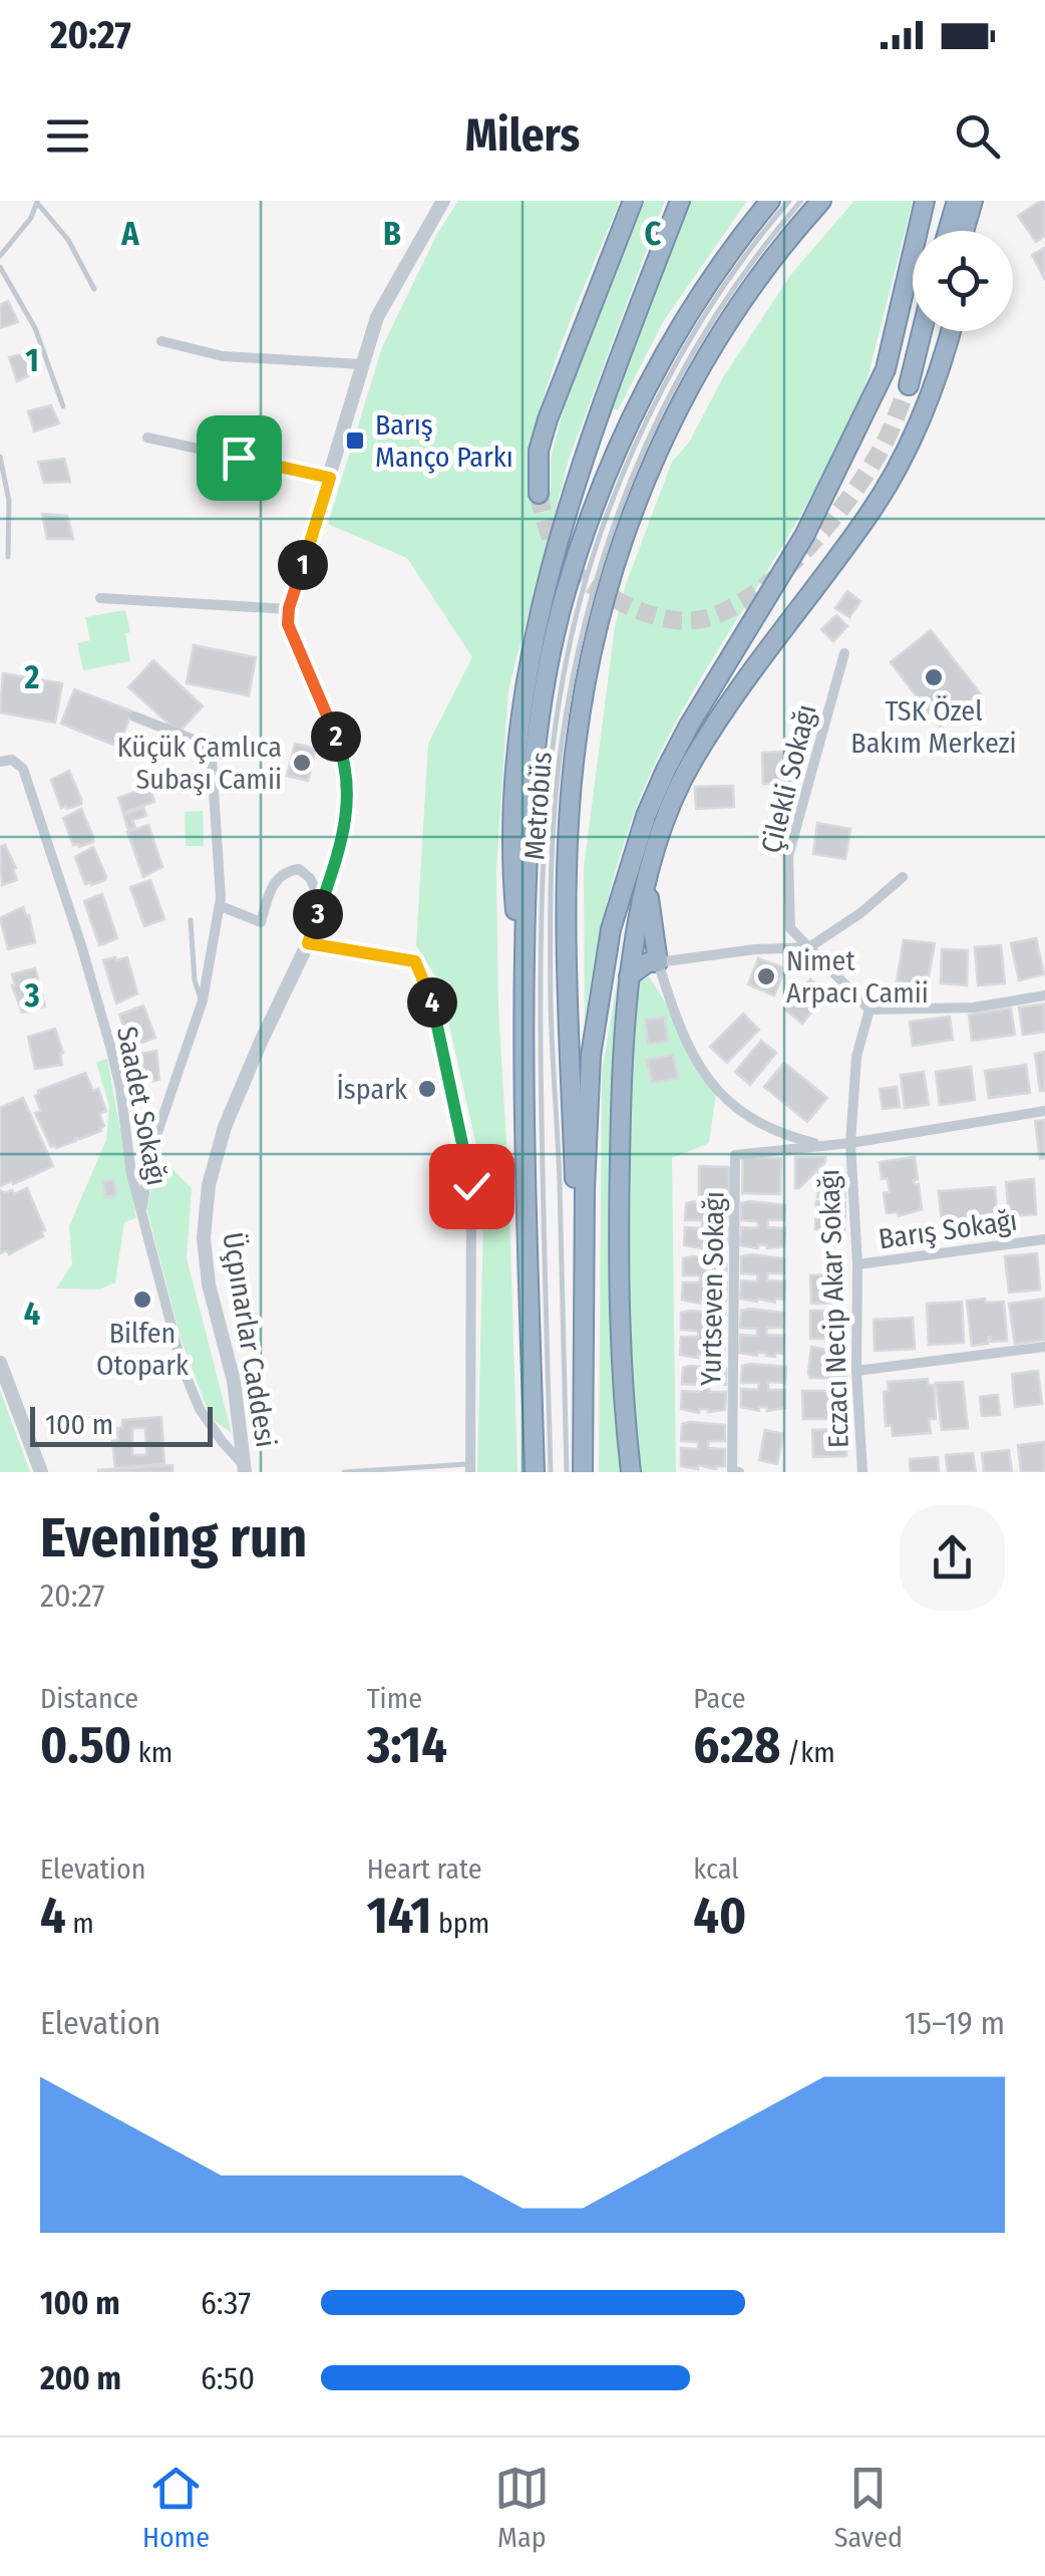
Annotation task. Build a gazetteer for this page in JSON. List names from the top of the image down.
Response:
{
  "streets": {
    "street": [
      "Çilekli Sokağı",
      "Saadet Sokağı",
      "Barış Sokağı",
      "Yurtseven Sokağı",
      "Eczacı Necip Akar Sokağı",
      "Üçpınarlar Caddesi"
    ],
    "lane": ["Metrobüs"]
  },
  "crossings": [
    ["Çilekli Sokağı", "Eczacı Necip Akar Sokağı"],
    ["Saadet Sokağı", "Üçpınarlar Caddesi"],
    ["Barış Sokağı", "Eczacı Necip Akar Sokağı"],
    ["Yurtseven Sokağı", "Eczacı Necip Akar Sokağı"]
  ],
  "places": {
    "transit": ["Barış Manço Parkı"],
    "other": [
      "TSK Özel Bakım Merkezi",
      "Küçük Çamlıca Subaşı Camii",
      "Nimet Arpacı Camii",
      "İspark",
      "Bilfen Otopark"
    ]
  },
  "scale_bar": "100 m",
  "page": {
    "status": "20:27",
    "header": "Milers",
    "pins": [
      "1",
      "2",
      "3",
      "4"
    ],
    "scale": "100 m",
    "heading": ["Evening run", "20:27"],
    "stats": [
      ["Distance", "0.50 km"],
      ["Time", "3:14"],
      ["Pace", "6:28 /km"],
      ["Elevation", "4 m"],
      ["Heart rate", "141 bpm"],
      ["kcal", "40"]
    ],
    "chart": ["Elevation", "15–19 m"],
    "list": [
      {
        "name": "100 m",
        "note": "6:37"
      },
      {
        "name": "200 m",
        "note": "6:50"
      }
    ],
    "tabs": ["Home", "Map", "Saved"]
  },
  "grid": {
    "columns": ["A", "B", "C"],
    "rows": [
      "1",
      "2",
      "3",
      "4"
    ]
  }
}
